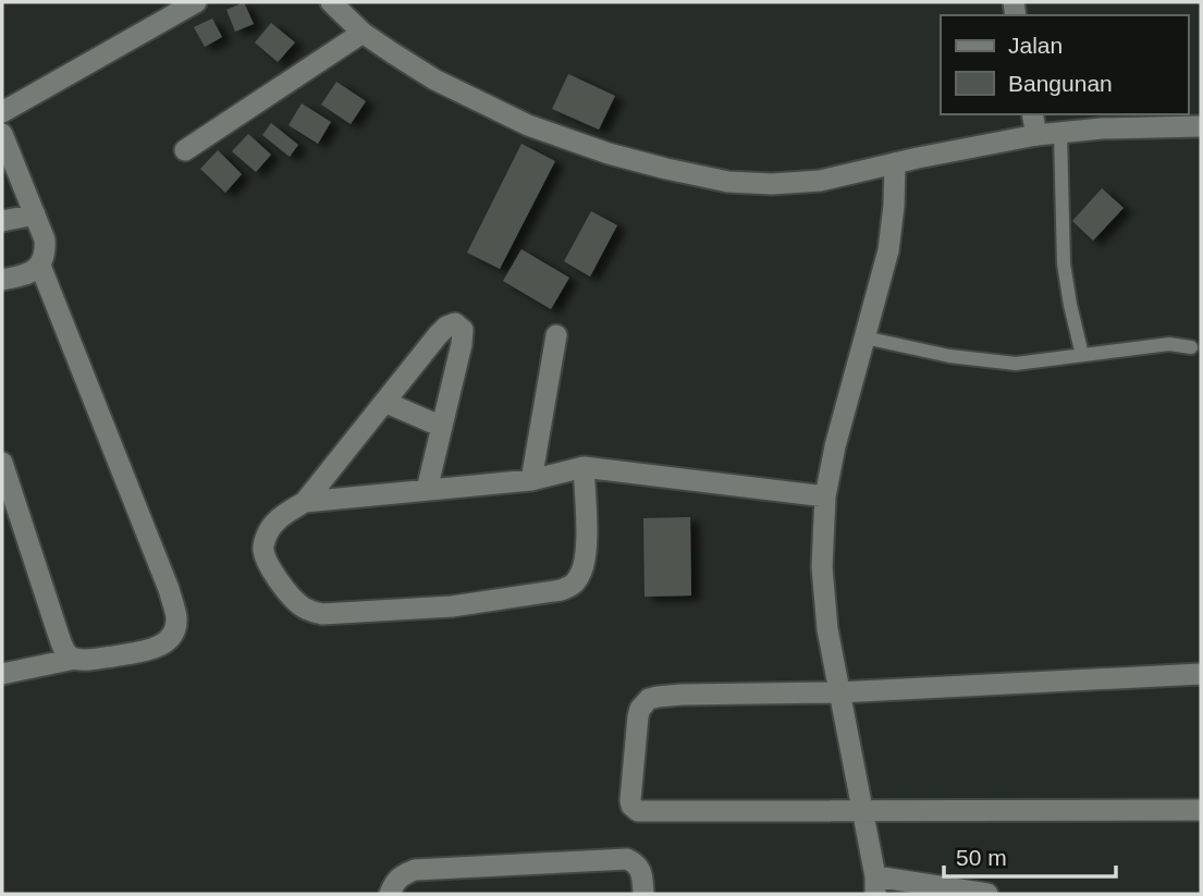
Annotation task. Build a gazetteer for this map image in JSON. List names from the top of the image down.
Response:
{
  "legend": ["Jalan", "Bangunan"],
  "scale_bar": "50 m"
}
